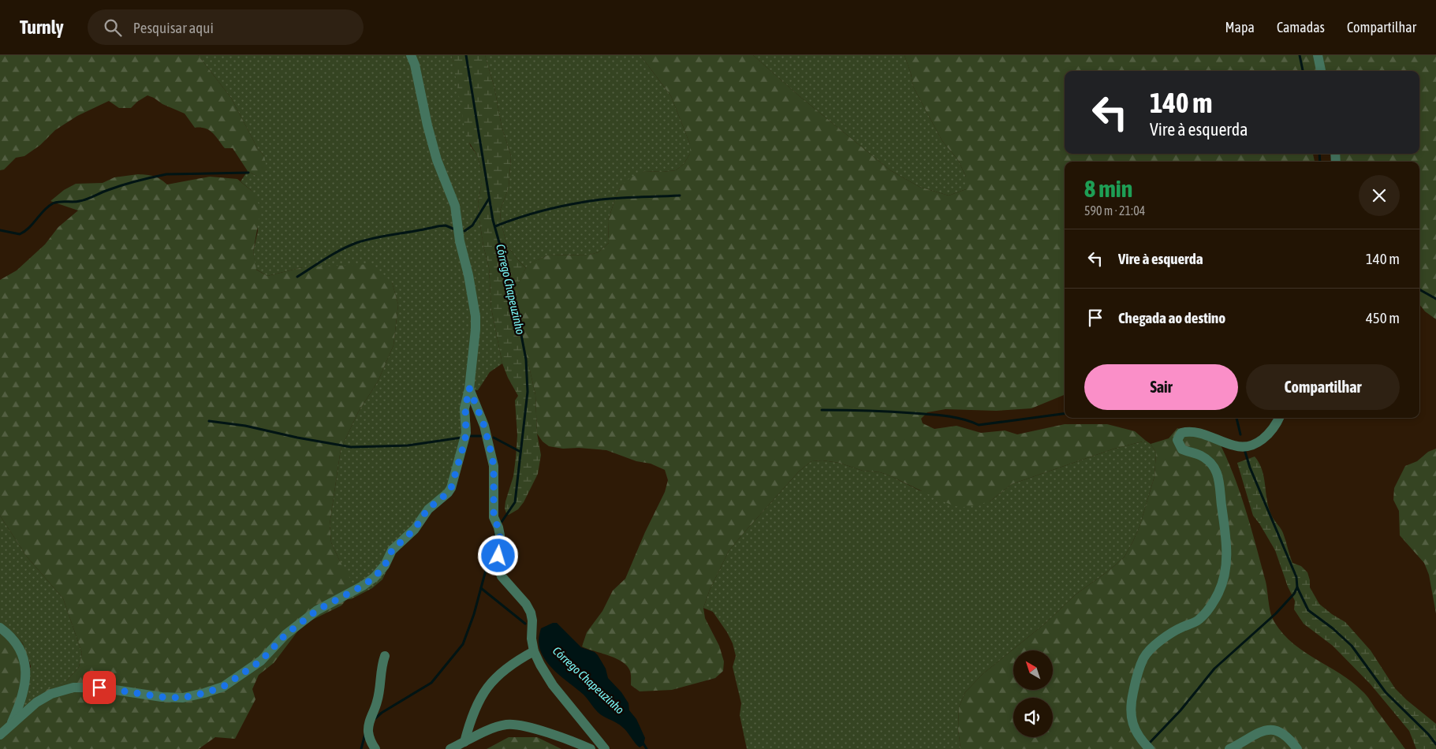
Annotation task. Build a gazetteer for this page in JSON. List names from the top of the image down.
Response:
{
  "water": ["Córrego Chapeuzinho"],
  "north": "top left",
  "page": {
    "header": "Turnly",
    "search": "Pesquisar aqui",
    "nav": ["Mapa", "Camadas", "Compartilhar"],
    "turn": ["140 m", "Vire à esquerda"],
    "heading": ["8 min", "590 m · 21:04"],
    "list": [
      {
        "name": "Vire à esquerda",
        "value": "140 m"
      },
      {
        "name": "Chegada ao destino",
        "value": "450 m"
      }
    ],
    "buttons": ["Sair", "Compartilhar"]
  }
}
